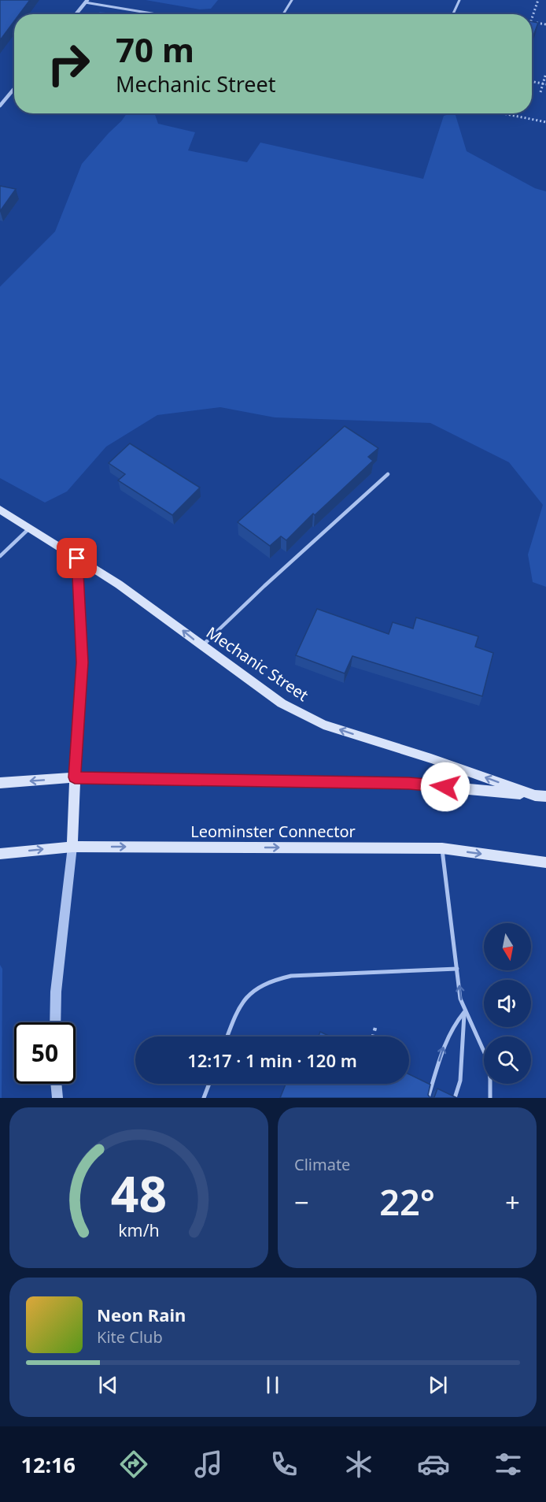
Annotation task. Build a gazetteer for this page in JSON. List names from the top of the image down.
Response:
{
  "streets": {
    "main road": ["Mechanic Street", "Leominster Connector"]
  },
  "north": "bottom",
  "page": {
    "turn": ["70 m", "Mechanic Street"],
    "limit": "50",
    "trip": "12:17 · 1 min · 120 m",
    "tile": "Climate",
    "heat": ["−", "22°", "+"],
    "song": ["Neon Rain", "Kite Club"],
    "tabs": "12:16",
    "gauge": ["48", "km/h"]
  }
}
